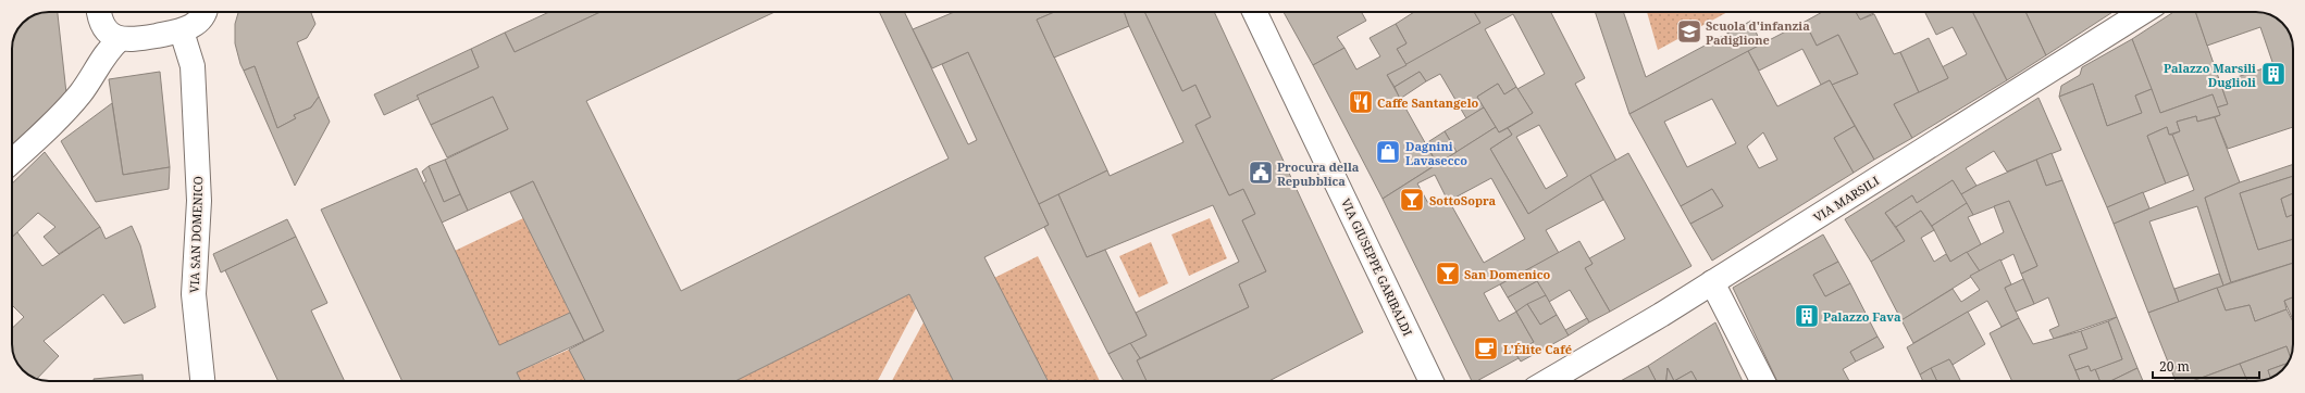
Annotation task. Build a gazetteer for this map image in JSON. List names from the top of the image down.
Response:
{
  "streets": {
    "street": ["VIA MARSILI", "VIA SAN DOMENICO", "VIA GIUSEPPE GARIBALDI"]
  },
  "places": {
    "school or university": ["Scuola d'infanzia Padiglione"],
    "building": ["Palazzo Marsili Duglioli", "Palazzo Fava"],
    "restaurant": ["Caffe Santangelo"],
    "shop": ["Dagnini Lavasecco"],
    "public building": ["Procura della Repubblica"],
    "bar": ["SottoSopra", "San Domenico"],
    "cafe": ["L'Élite Café"]
  },
  "scale_bar": "20 m"
}
